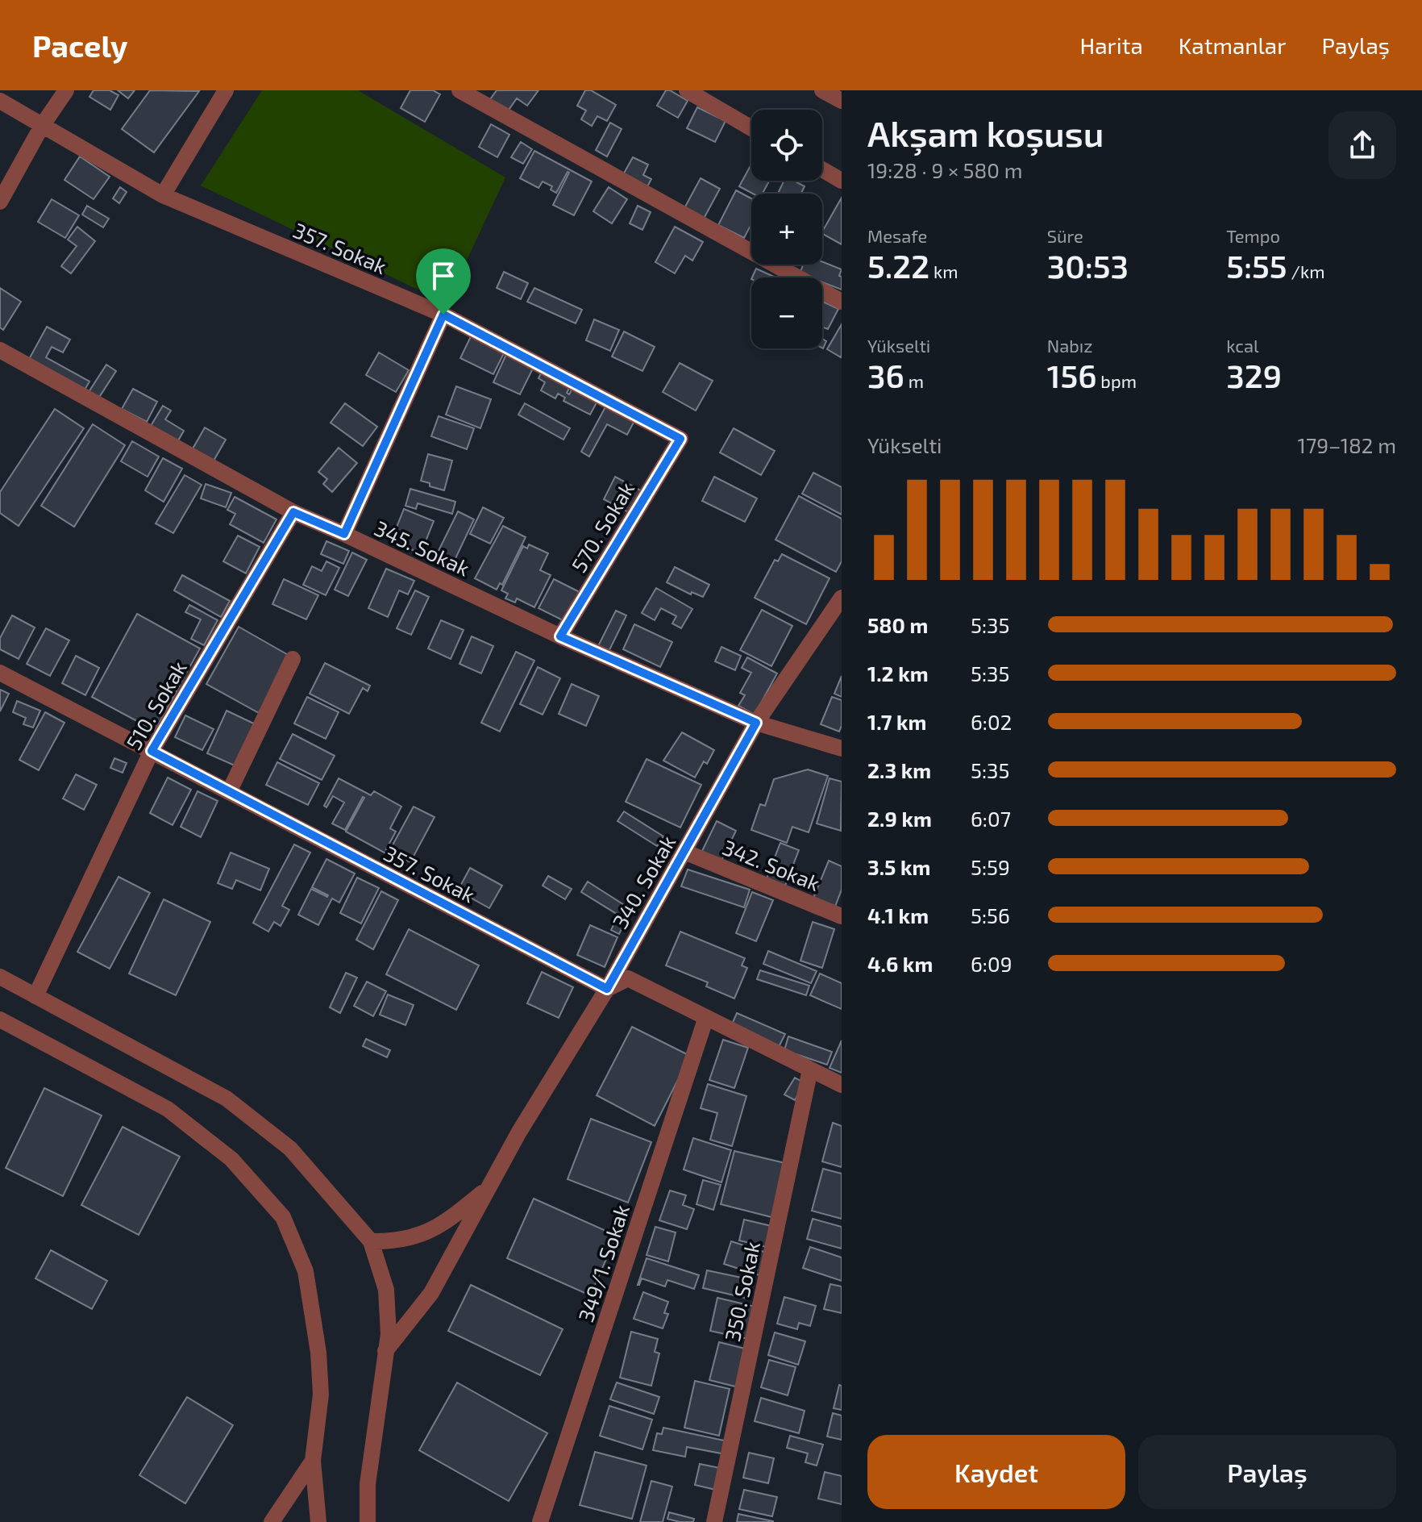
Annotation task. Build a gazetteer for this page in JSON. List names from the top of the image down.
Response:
{
  "streets": {
    "street": [
      "357. Sokak",
      "570. Sokak",
      "345. Sokak",
      "510. Sokak",
      "342. Sokak",
      "340. Sokak",
      "349/1. Sokak",
      "350. Sokak"
    ]
  },
  "crossings": [
    ["357. Sokak", "570. Sokak"],
    ["357. Sokak", "510. Sokak"],
    ["357. Sokak", "340. Sokak"],
    ["570. Sokak", "345. Sokak"],
    ["345. Sokak", "510. Sokak"],
    ["345. Sokak", "340. Sokak"],
    ["342. Sokak", "340. Sokak"]
  ],
  "page": {
    "header": "Pacely",
    "nav": ["Harita", "Katmanlar", "Paylaş"],
    "heading": ["Akşam koşusu", "19:28 · 9 × 580 m"],
    "map_buttons": ["+", "−"],
    "stats": [
      ["Mesafe", "5.22 km"],
      ["Süre", "30:53"],
      ["Tempo", "5:55 /km"],
      ["Yükselti", "36 m"],
      ["Nabız", "156 bpm"],
      ["kcal", "329"]
    ],
    "chart": ["Yükselti", "179–182 m"],
    "list": [
      {
        "name": "580 m",
        "note": "5:35"
      },
      {
        "name": "1.2 km",
        "note": "5:35"
      },
      {
        "name": "1.7 km",
        "note": "6:02"
      },
      {
        "name": "2.3 km",
        "note": "5:35"
      },
      {
        "name": "2.9 km",
        "note": "6:07"
      },
      {
        "name": "3.5 km",
        "note": "5:59"
      },
      {
        "name": "4.1 km",
        "note": "5:56"
      },
      {
        "name": "4.6 km",
        "note": "6:09"
      }
    ],
    "buttons": ["Kaydet", "Paylaş"]
  }
}
